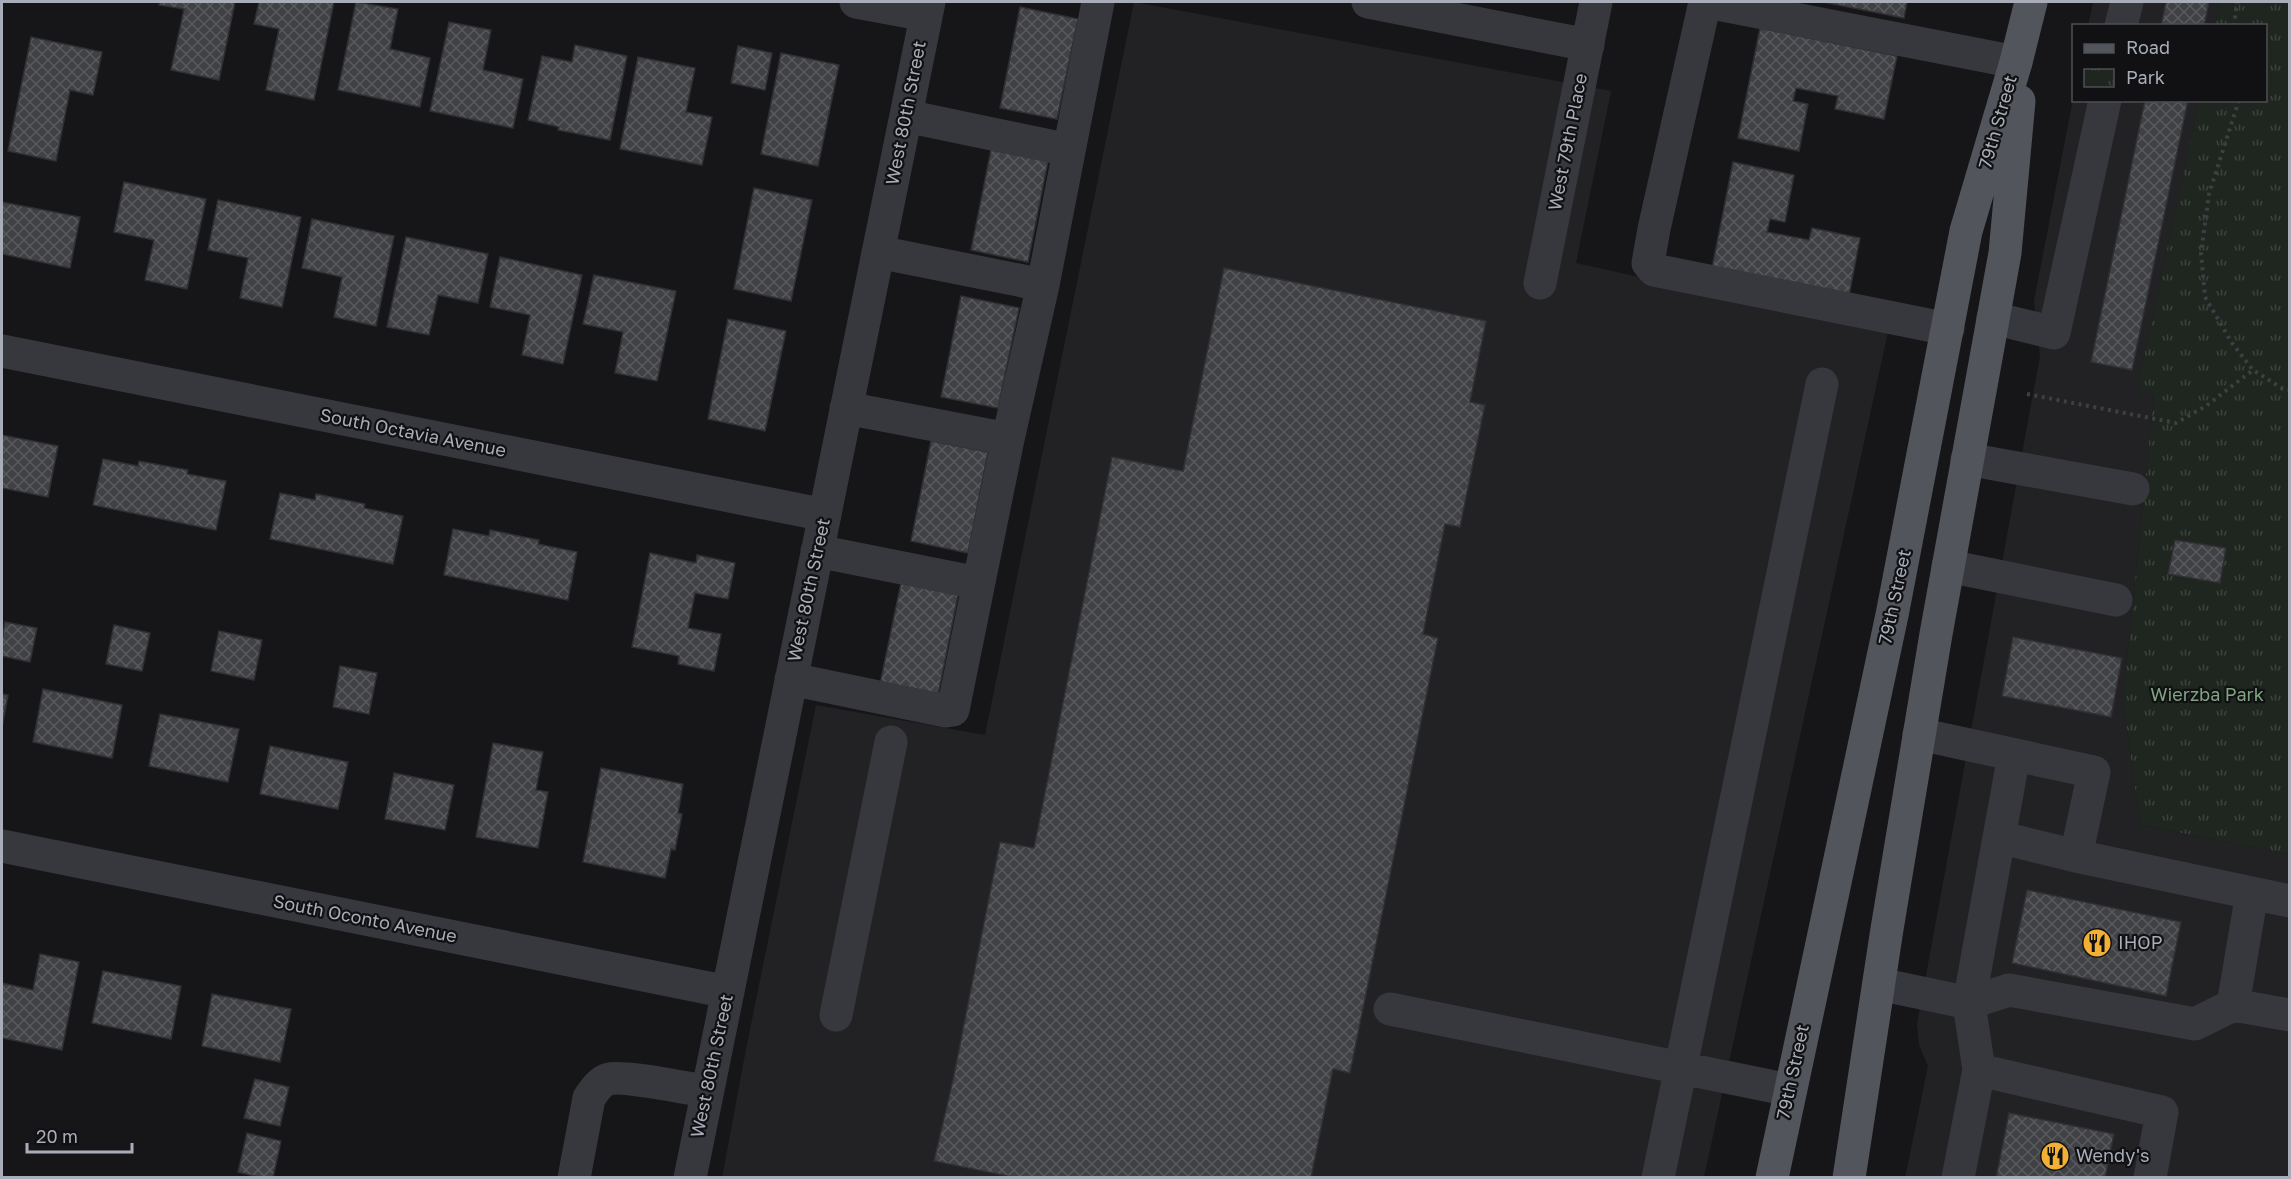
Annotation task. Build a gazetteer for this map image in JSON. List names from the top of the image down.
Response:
{
  "streets": {
    "main road": ["79th Street"],
    "street": [
      "West 80th Street",
      "West 79th Place",
      "South Octavia Avenue",
      "South Oconto Avenue"
    ]
  },
  "crossings": [
    ["West 80th Street", "South Octavia Avenue"],
    ["West 80th Street", "South Oconto Avenue"]
  ],
  "parks": ["Wierzba Park"],
  "places": {
    "restaurant": ["IHOP", "Wendy's"]
  },
  "legend": ["Road", "Park"],
  "scale_bar": "20 m"
}
